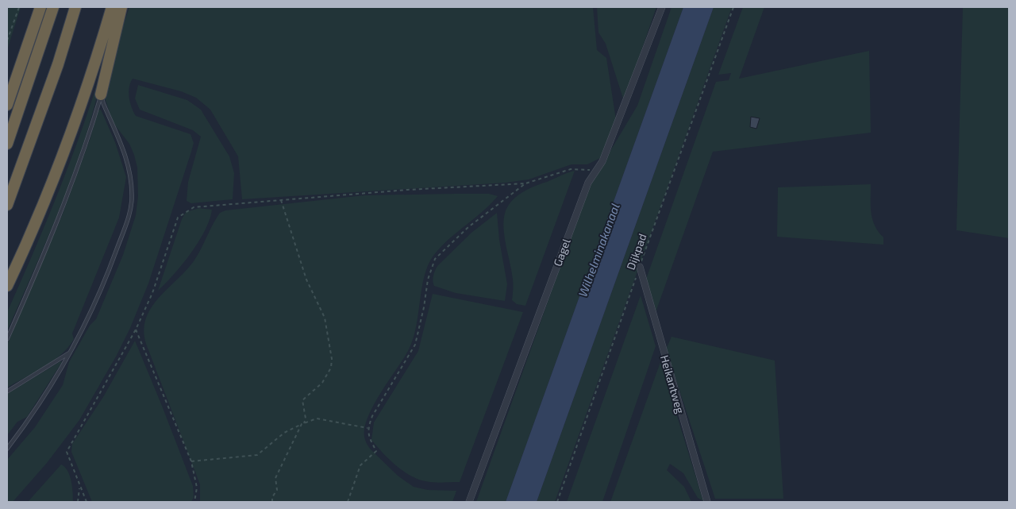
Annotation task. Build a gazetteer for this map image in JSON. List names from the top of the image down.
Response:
{
  "streets": {
    "street": ["Gagel", "Heikantweg"],
    "path": ["Dijkpad"]
  },
  "crossings": [
    ["Dijkpad", "Heikantweg"]
  ],
  "water": ["Wilhelminakanaal"]
}
